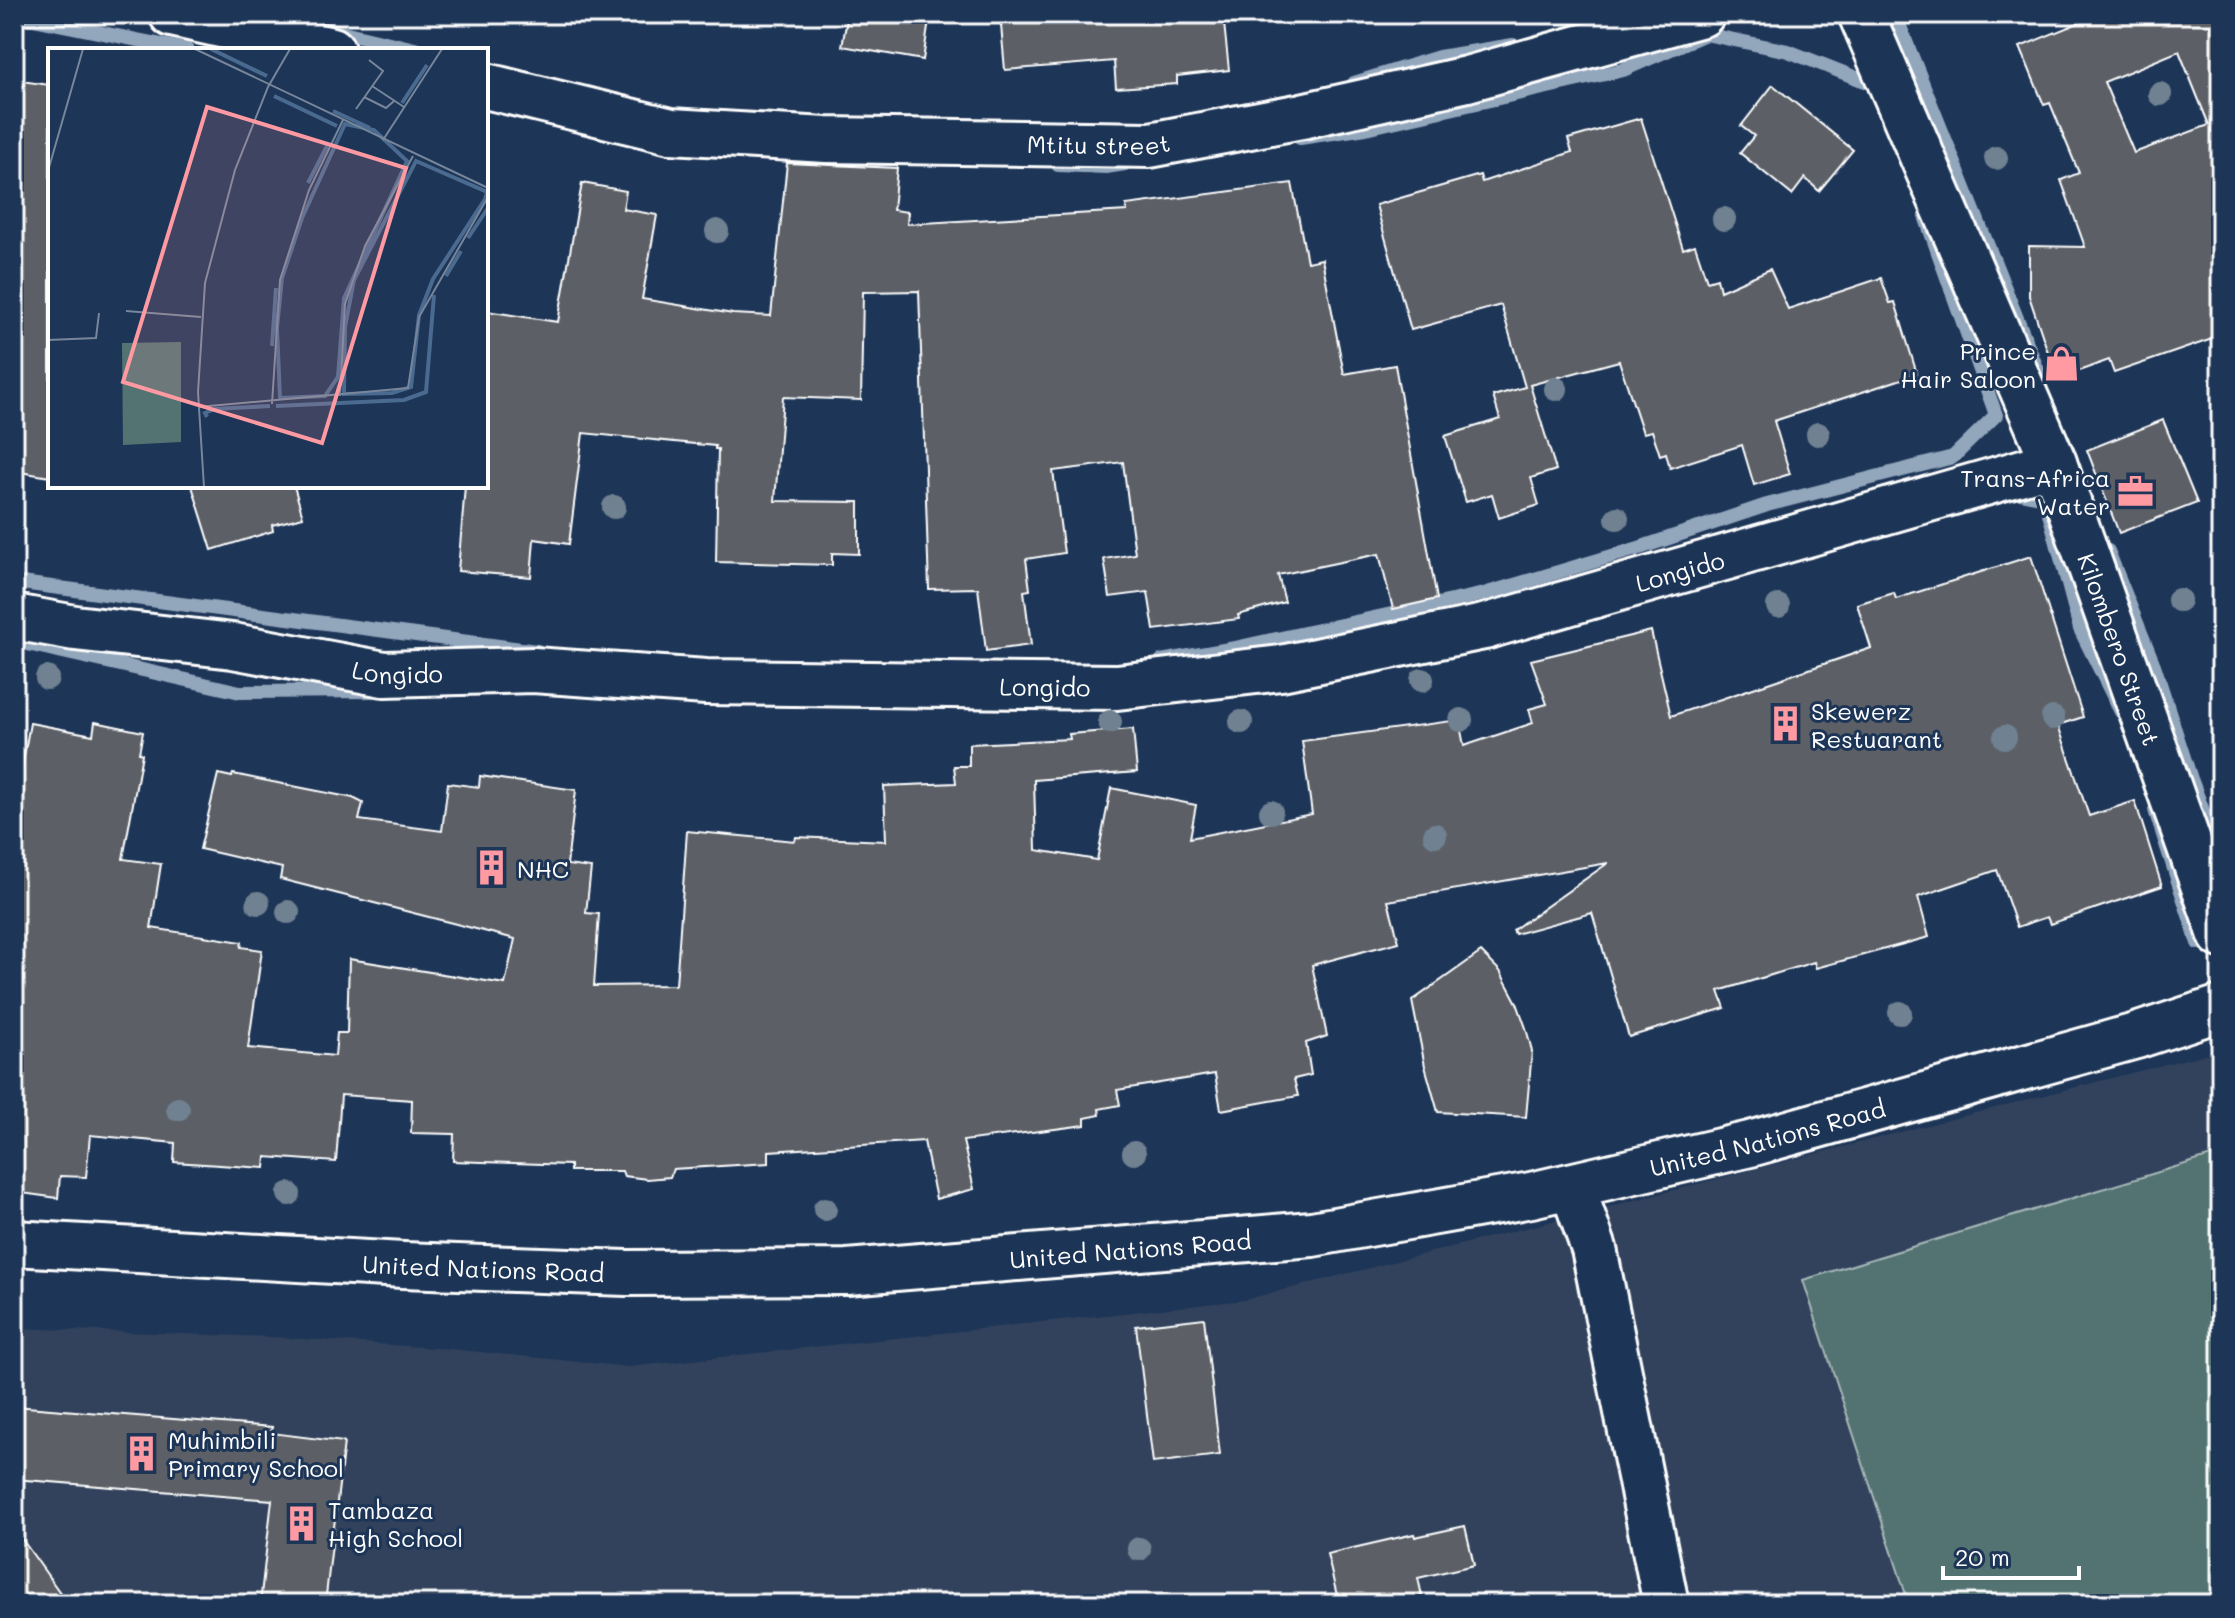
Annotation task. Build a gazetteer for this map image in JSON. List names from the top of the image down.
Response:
{
  "streets": {
    "street": [
      "Mtitu street",
      "Longido",
      "Kilombero Street",
      "United Nations Road"
    ]
  },
  "crossings": [
    ["Longido", "Kilombero Street"]
  ],
  "places": {
    "shop": ["Prince Hair Saloon"],
    "office": ["Trans-Africa Water"],
    "building": [
      "Skewerz Restuarant",
      "NHC",
      "Muhimbili Primary School",
      "Tambaza High School"
    ]
  },
  "scale_bar": "20 m"
}
